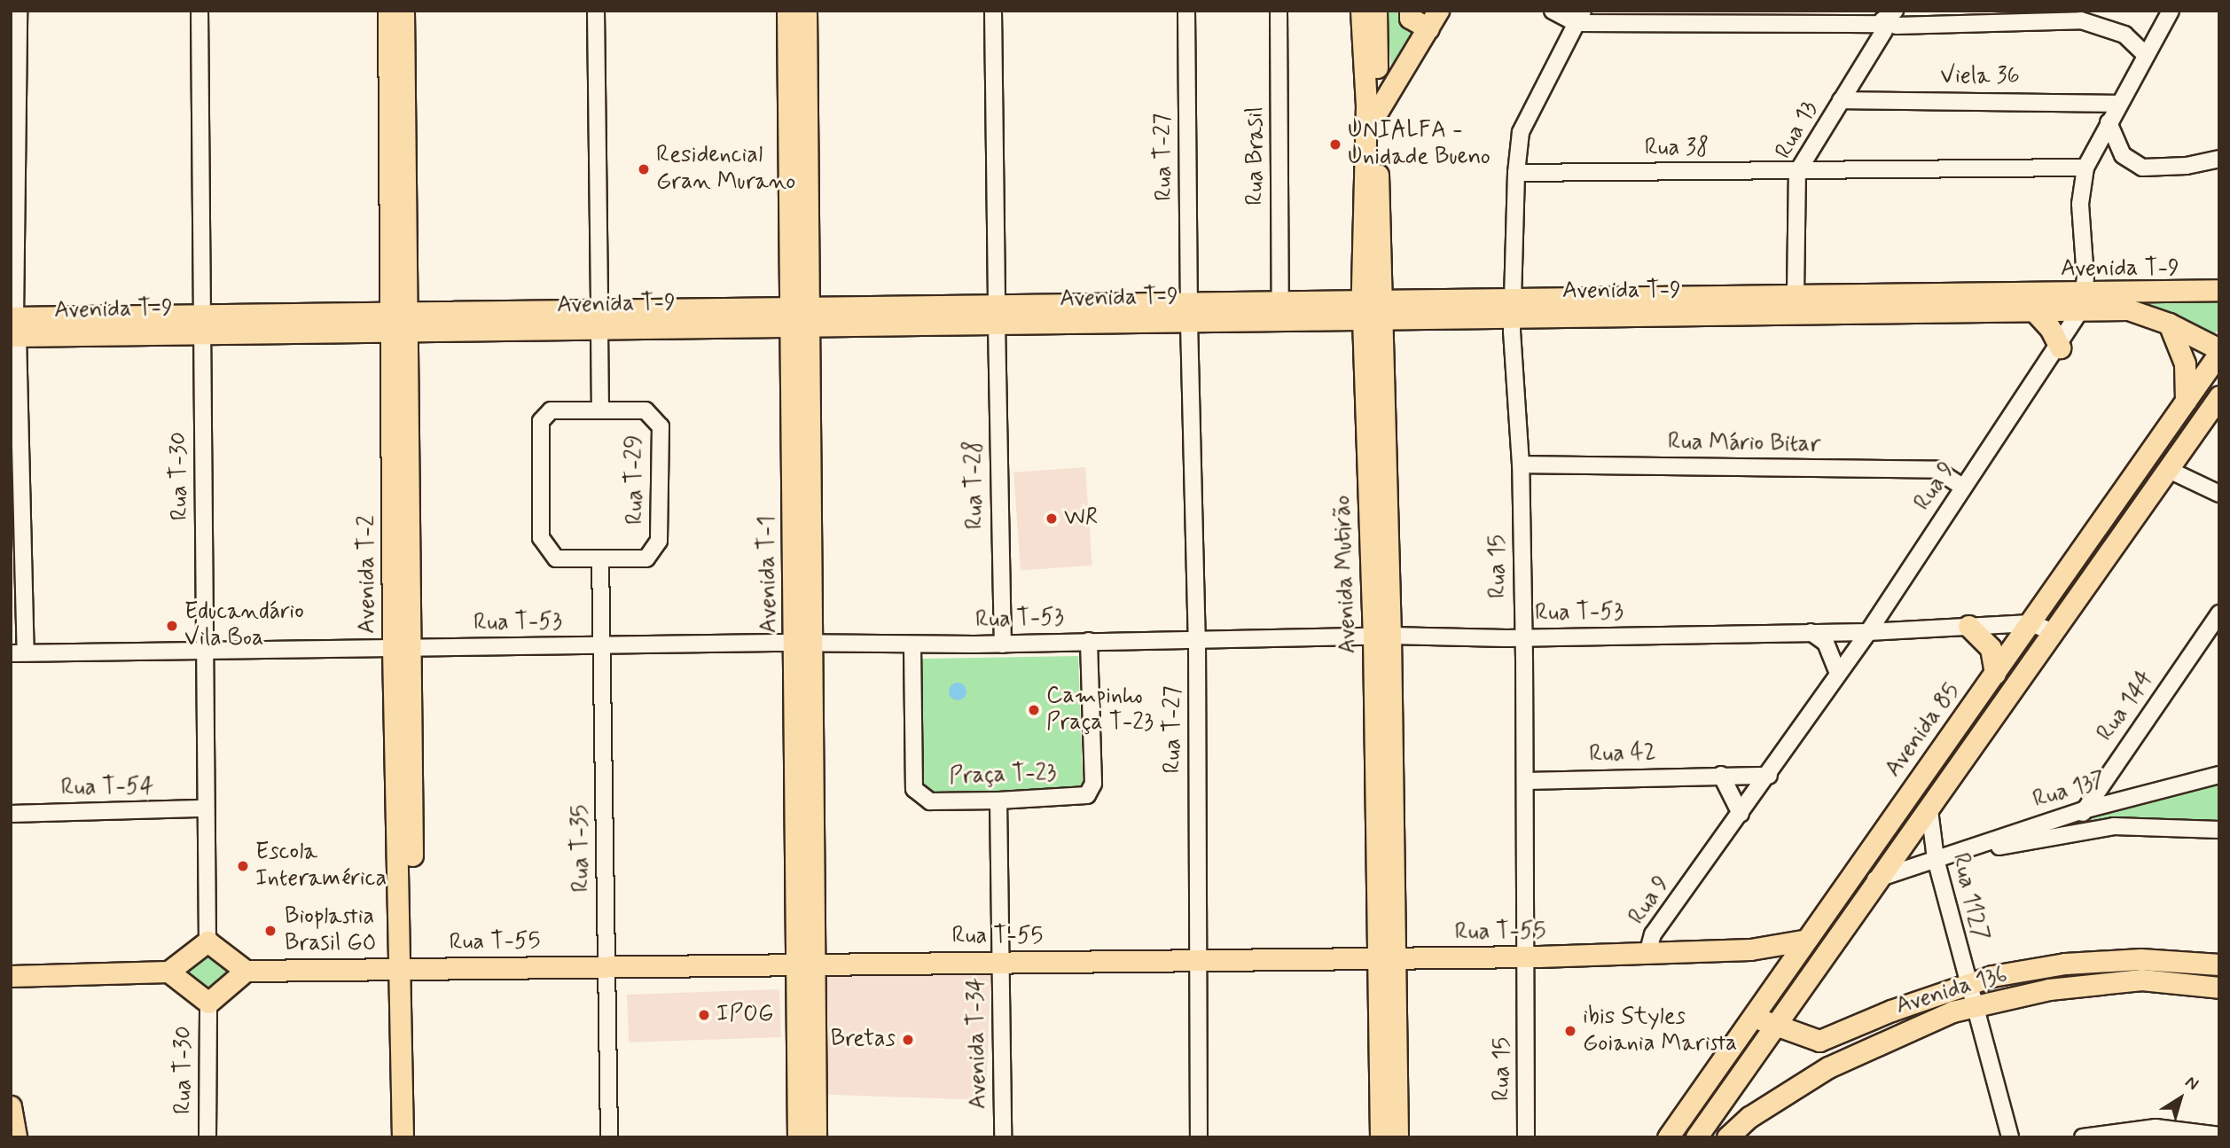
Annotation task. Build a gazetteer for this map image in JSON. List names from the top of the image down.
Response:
{
  "streets": {
    "main road": [
      "Avenida T-9",
      "Avenida T-2",
      "Avenida T-1",
      "Avenida Mutirão",
      "Avenida 85",
      "Rua T-55",
      "Avenida 136"
    ],
    "street": [
      "Viela 36",
      "Rua 13",
      "Rua 38",
      "Rua Brasil",
      "Rua T-27",
      "Rua Mário Bitar",
      "Rua T-30",
      "Rua T-29",
      "Rua T-28",
      "Rua 9",
      "Rua 15",
      "Rua T-53",
      "Rua 144",
      "Rua 42",
      "Praça T-23",
      "Rua T-54",
      "Rua 137",
      "Rua T-35",
      "Rua 1127",
      "Avenida T-34"
    ]
  },
  "crossings": [
    ["Viela 36", "Rua 13"],
    ["Rua 13", "Rua 38"],
    ["Rua 13", "Avenida T-9"],
    ["Rua 38", "Rua 15"],
    ["Rua Brasil", "Avenida T-9"],
    ["Rua T-27", "Avenida T-9"],
    ["Rua T-27", "Rua T-53"],
    ["Rua T-27", "Rua T-55"],
    ["Avenida T-9", "Rua T-30"],
    ["Avenida T-9", "Rua T-29"],
    ["Avenida T-9", "Rua T-28"],
    ["Avenida T-9", "Rua 9"],
    ["Avenida T-9", "Rua 15"],
    ["Avenida T-9", "Avenida T-2"],
    ["Avenida T-9", "Avenida T-1"],
    ["Avenida T-9", "Avenida Mutirão"],
    ["Avenida T-9", "Avenida 85"],
    ["Rua Mário Bitar", "Rua 9"],
    ["Rua Mário Bitar", "Rua 15"],
    ["Rua T-30", "Rua T-53"],
    ["Rua T-30", "Rua T-54"],
    ["Rua T-29", "Rua T-35"],
    ["Rua T-28", "Rua T-53"],
    ["Rua 9", "Rua T-53"],
    ["Rua 9", "Rua 42"],
    ["Rua 9", "Rua T-55"],
    ["Rua 15", "Rua T-53"],
    ["Rua 15", "Rua 42"],
    ["Rua 15", "Rua T-55"],
    ["Avenida T-2", "Rua T-53"],
    ["Avenida T-2", "Rua T-55"],
    ["Avenida T-1", "Rua T-53"],
    ["Avenida T-1", "Rua T-55"],
    ["Avenida Mutirão", "Rua T-53"],
    ["Avenida Mutirão", "Rua T-55"],
    ["Rua T-53", "Avenida 85"],
    ["Rua T-53", "Praça T-23"],
    ["Rua T-53", "Rua T-35"],
    ["Rua 144", "Rua 137"],
    ["Avenida 85", "Rua T-55"],
    ["Avenida 85", "Avenida 136"],
    ["Praça T-23", "Avenida T-34"],
    ["Rua 137", "Rua 1127"],
    ["Rua T-35", "Rua T-55"],
    ["Rua 1127", "Avenida 136"],
    ["Rua T-55", "Avenida T-34"]
  ],
  "places": [
    "UNIALFA - Unidade Bueno",
    "Residencial Gran Murano",
    "WR",
    "Educandário Vila Boa",
    "Campinho Praça T-23",
    "Escola Interamérica",
    "Bioplastia Brasil GO",
    "IPOG",
    "ibis Styles Goiania Marista",
    "Bretas"
  ],
  "north": "top right"
}
